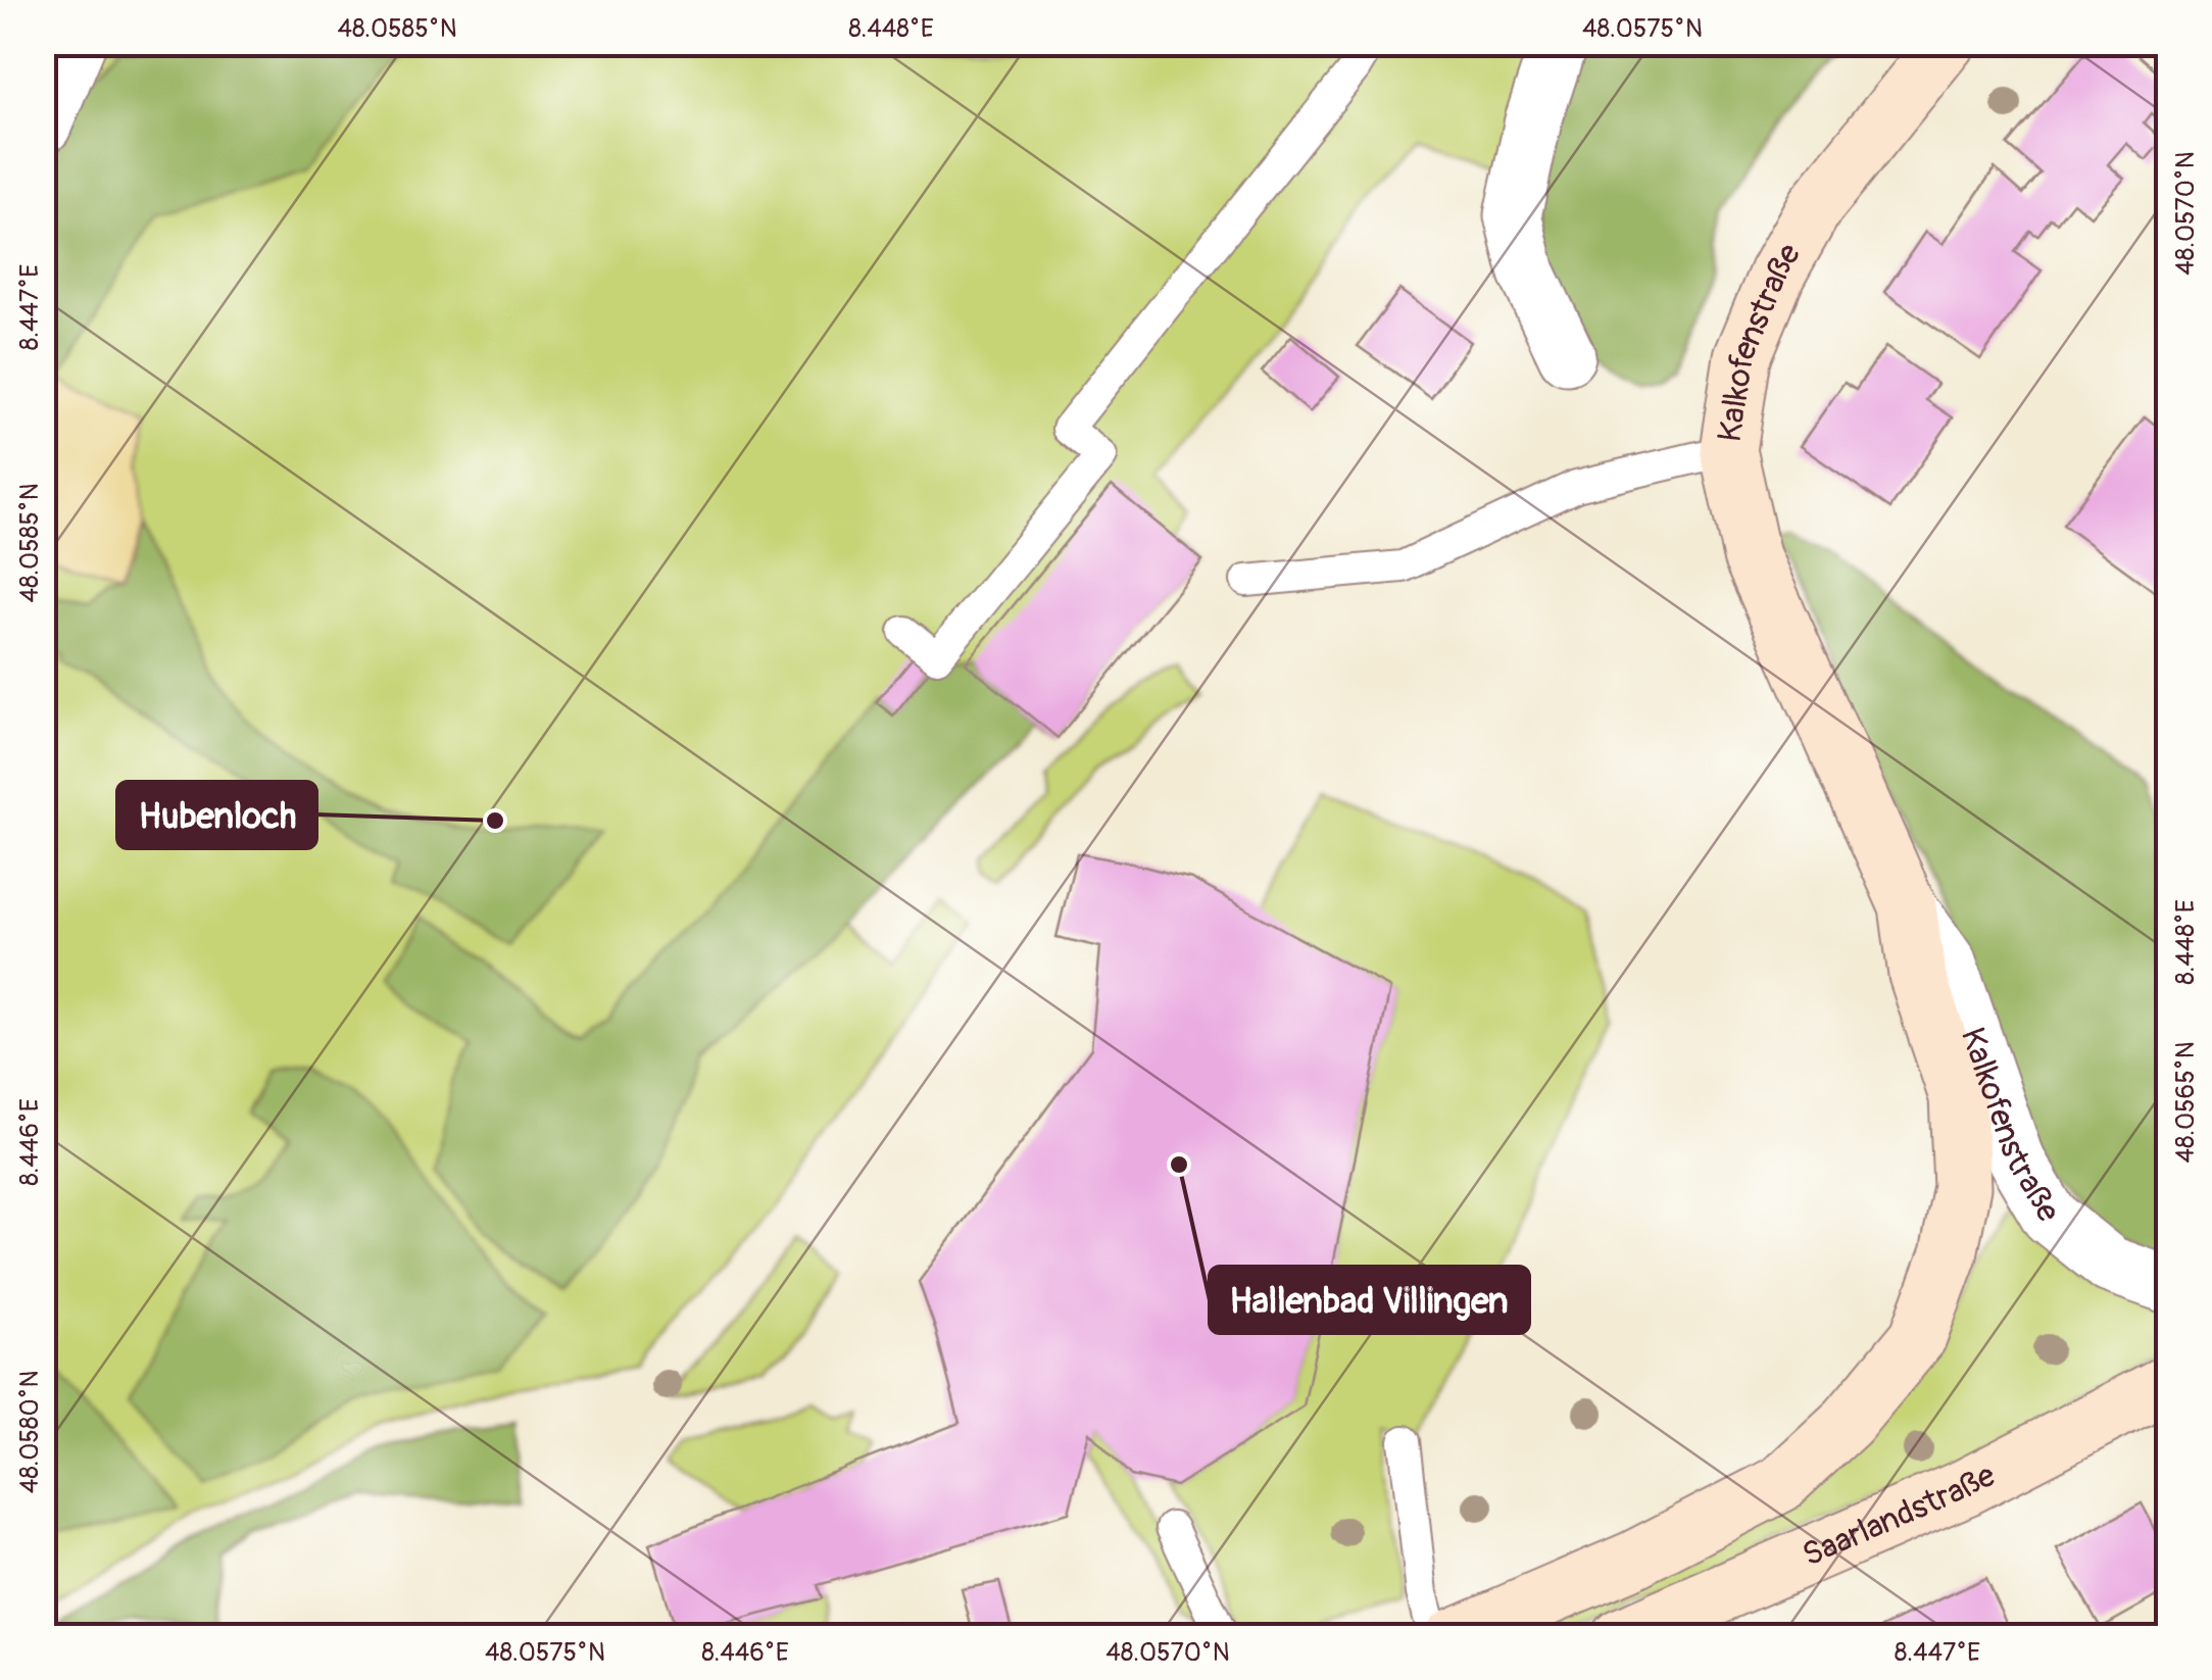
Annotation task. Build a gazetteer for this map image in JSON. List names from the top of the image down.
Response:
{
  "streets": {
    "street": ["Kalkofenstraße", "Saarlandstraße"]
  },
  "places": ["Hubenloch", "Hallenbad Villingen"],
  "coordinates": [
    "48.0585°N",
    "8.448°E",
    "48.0575°N",
    "48.0570°N",
    "8.447°E",
    "48.0565°N",
    "8.446°E",
    "48.0580°N"
  ]
}
